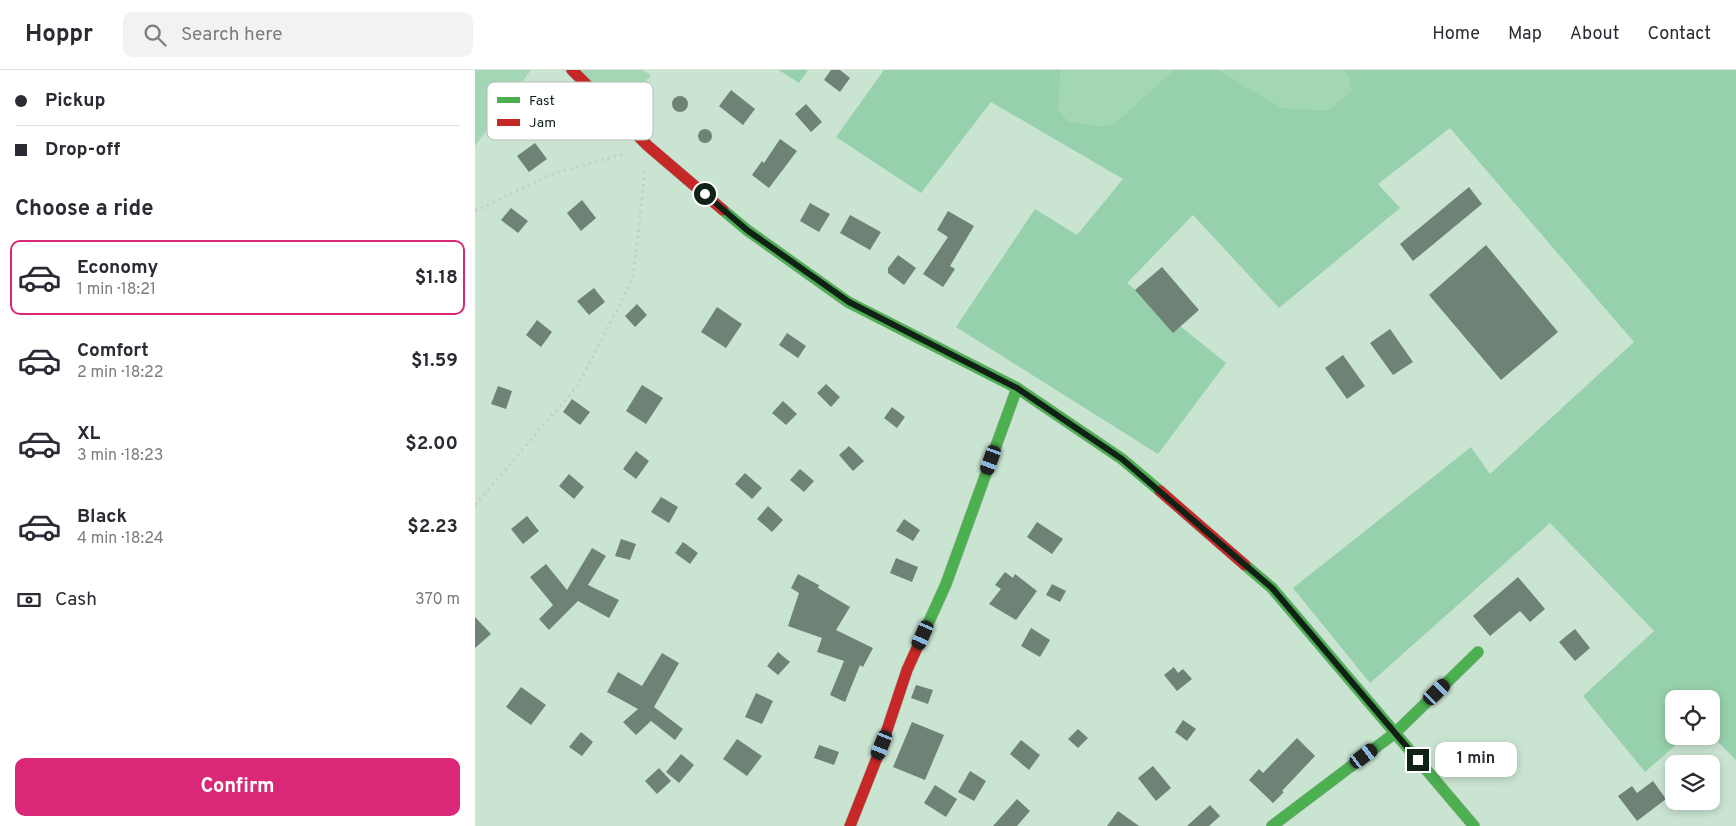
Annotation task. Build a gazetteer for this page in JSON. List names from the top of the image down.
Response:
{
  "legend": ["Fast", "Jam"],
  "page": {
    "header": "Hoppr",
    "search": "Search here",
    "nav": [
      "Home",
      "Map",
      "About",
      "Contact"
    ],
    "banner": ["Pickup", "Drop-off"],
    "heading": "Choose a ride",
    "list": [
      {
        "name": "Economy",
        "note": "1 min · 18:21",
        "value": "$1.18"
      },
      {
        "name": "Comfort",
        "note": "2 min · 18:22",
        "value": "$1.59"
      },
      {
        "name": "XL",
        "note": "3 min · 18:23",
        "value": "$2.00"
      },
      {
        "name": "Black",
        "note": "4 min · 18:24",
        "value": "$2.23"
      }
    ],
    "pay": ["Cash", "370 m"],
    "bubble": "1 min",
    "buttons": "Confirm"
  }
}
